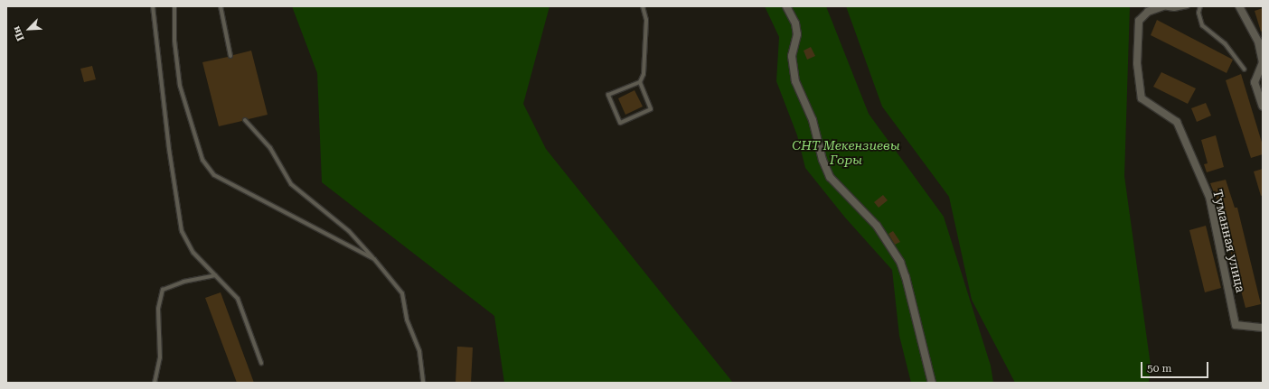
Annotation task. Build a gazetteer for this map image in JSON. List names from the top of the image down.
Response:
{
  "streets": {
    "street": ["Туманная улица"]
  },
  "parks": ["СНТ Мекензиевы Горы"],
  "scale_bar": "50 m",
  "north": "bottom left"
}
